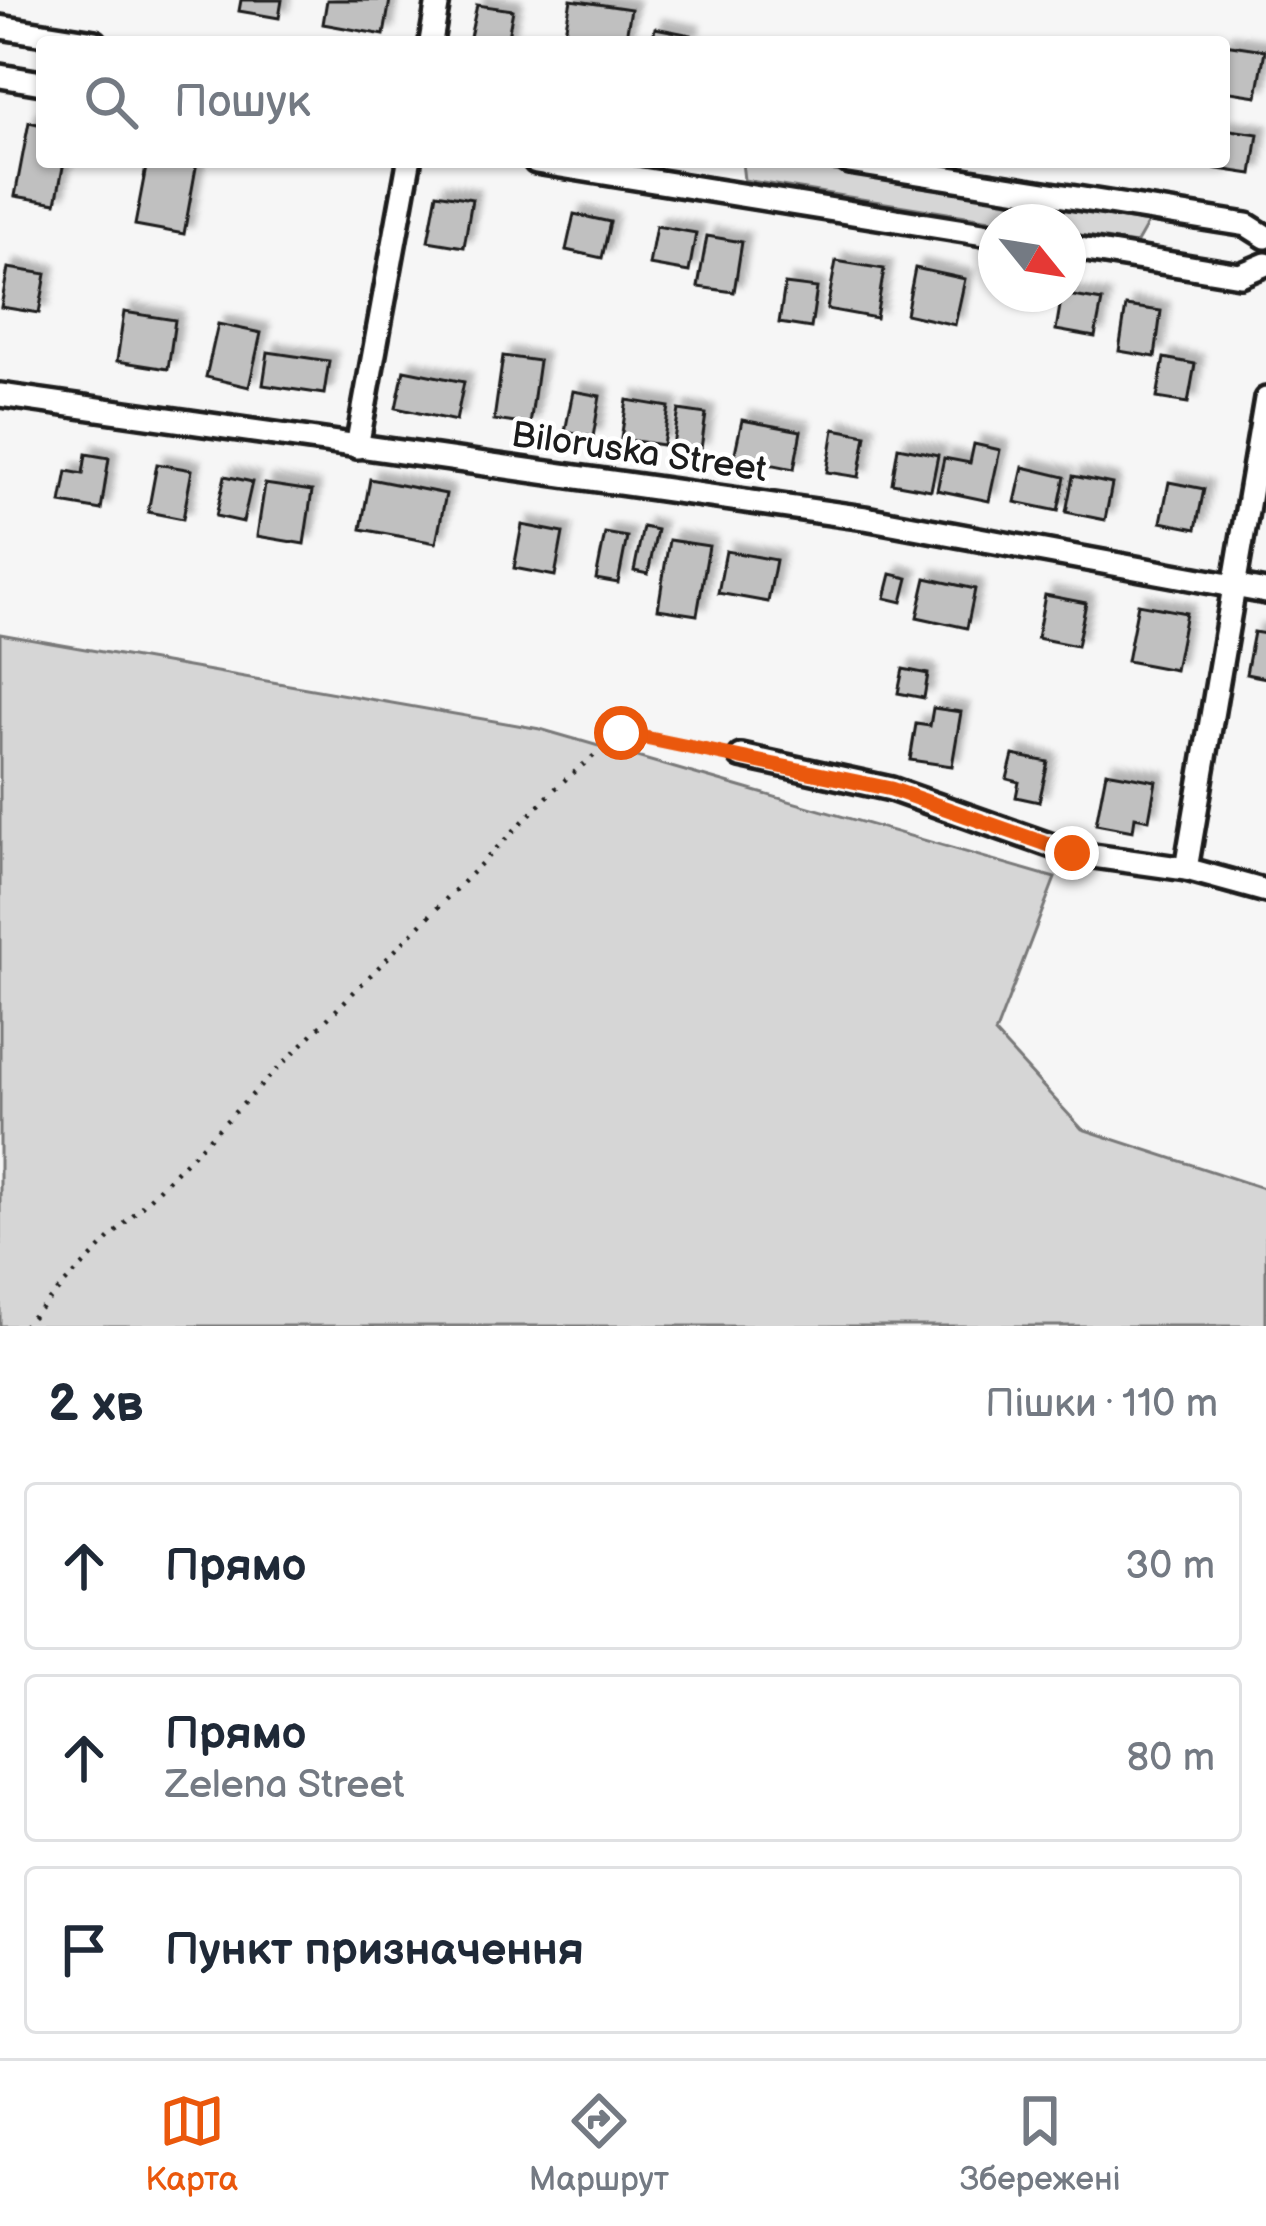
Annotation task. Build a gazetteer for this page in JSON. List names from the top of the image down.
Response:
{
  "streets": {
    "street": ["Biloruska Street"]
  },
  "north": "bottom right",
  "page": {
    "search": "Пошук",
    "heading": ["2 хв", "Пішки · 110 m"],
    "list": [
      ["Прямо", "30 m"],
      ["Прямо", "Zelena Street", "80 m"],
      "Пункт призначення"
    ],
    "nav": ["Карта", "Маршрут", "Збережені"]
  }
}
